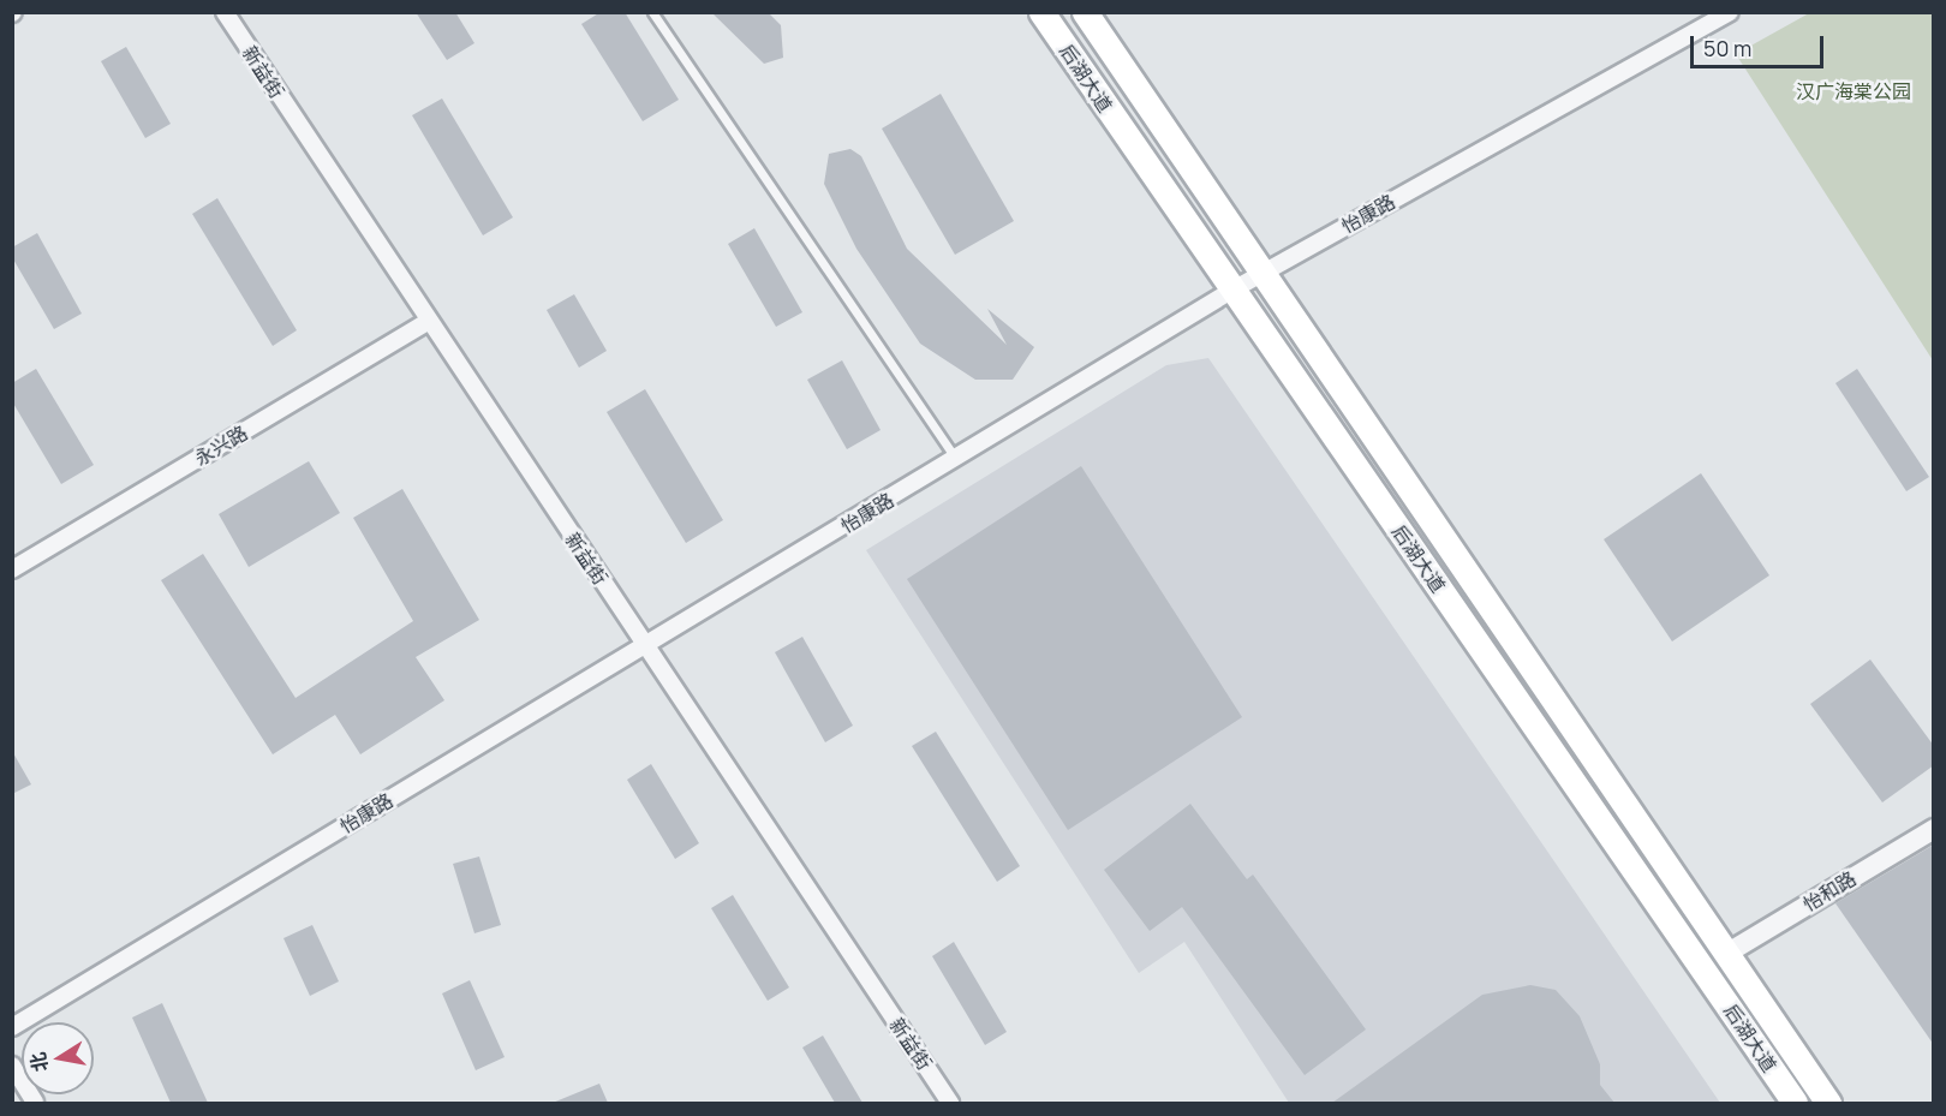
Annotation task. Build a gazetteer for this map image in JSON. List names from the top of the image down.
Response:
{
  "streets": {
    "main road": ["后湖大道"],
    "street": [
      "新益街",
      "怡康路",
      "永兴路",
      "怡和路"
    ]
  },
  "crossings": [
    ["新益街", "怡康路"],
    ["新益街", "永兴路"],
    ["后湖大道", "怡康路"],
    ["后湖大道", "怡和路"]
  ],
  "parks": ["汉广海棠公园"],
  "scale_bar": "50 m",
  "north": "left"
}
